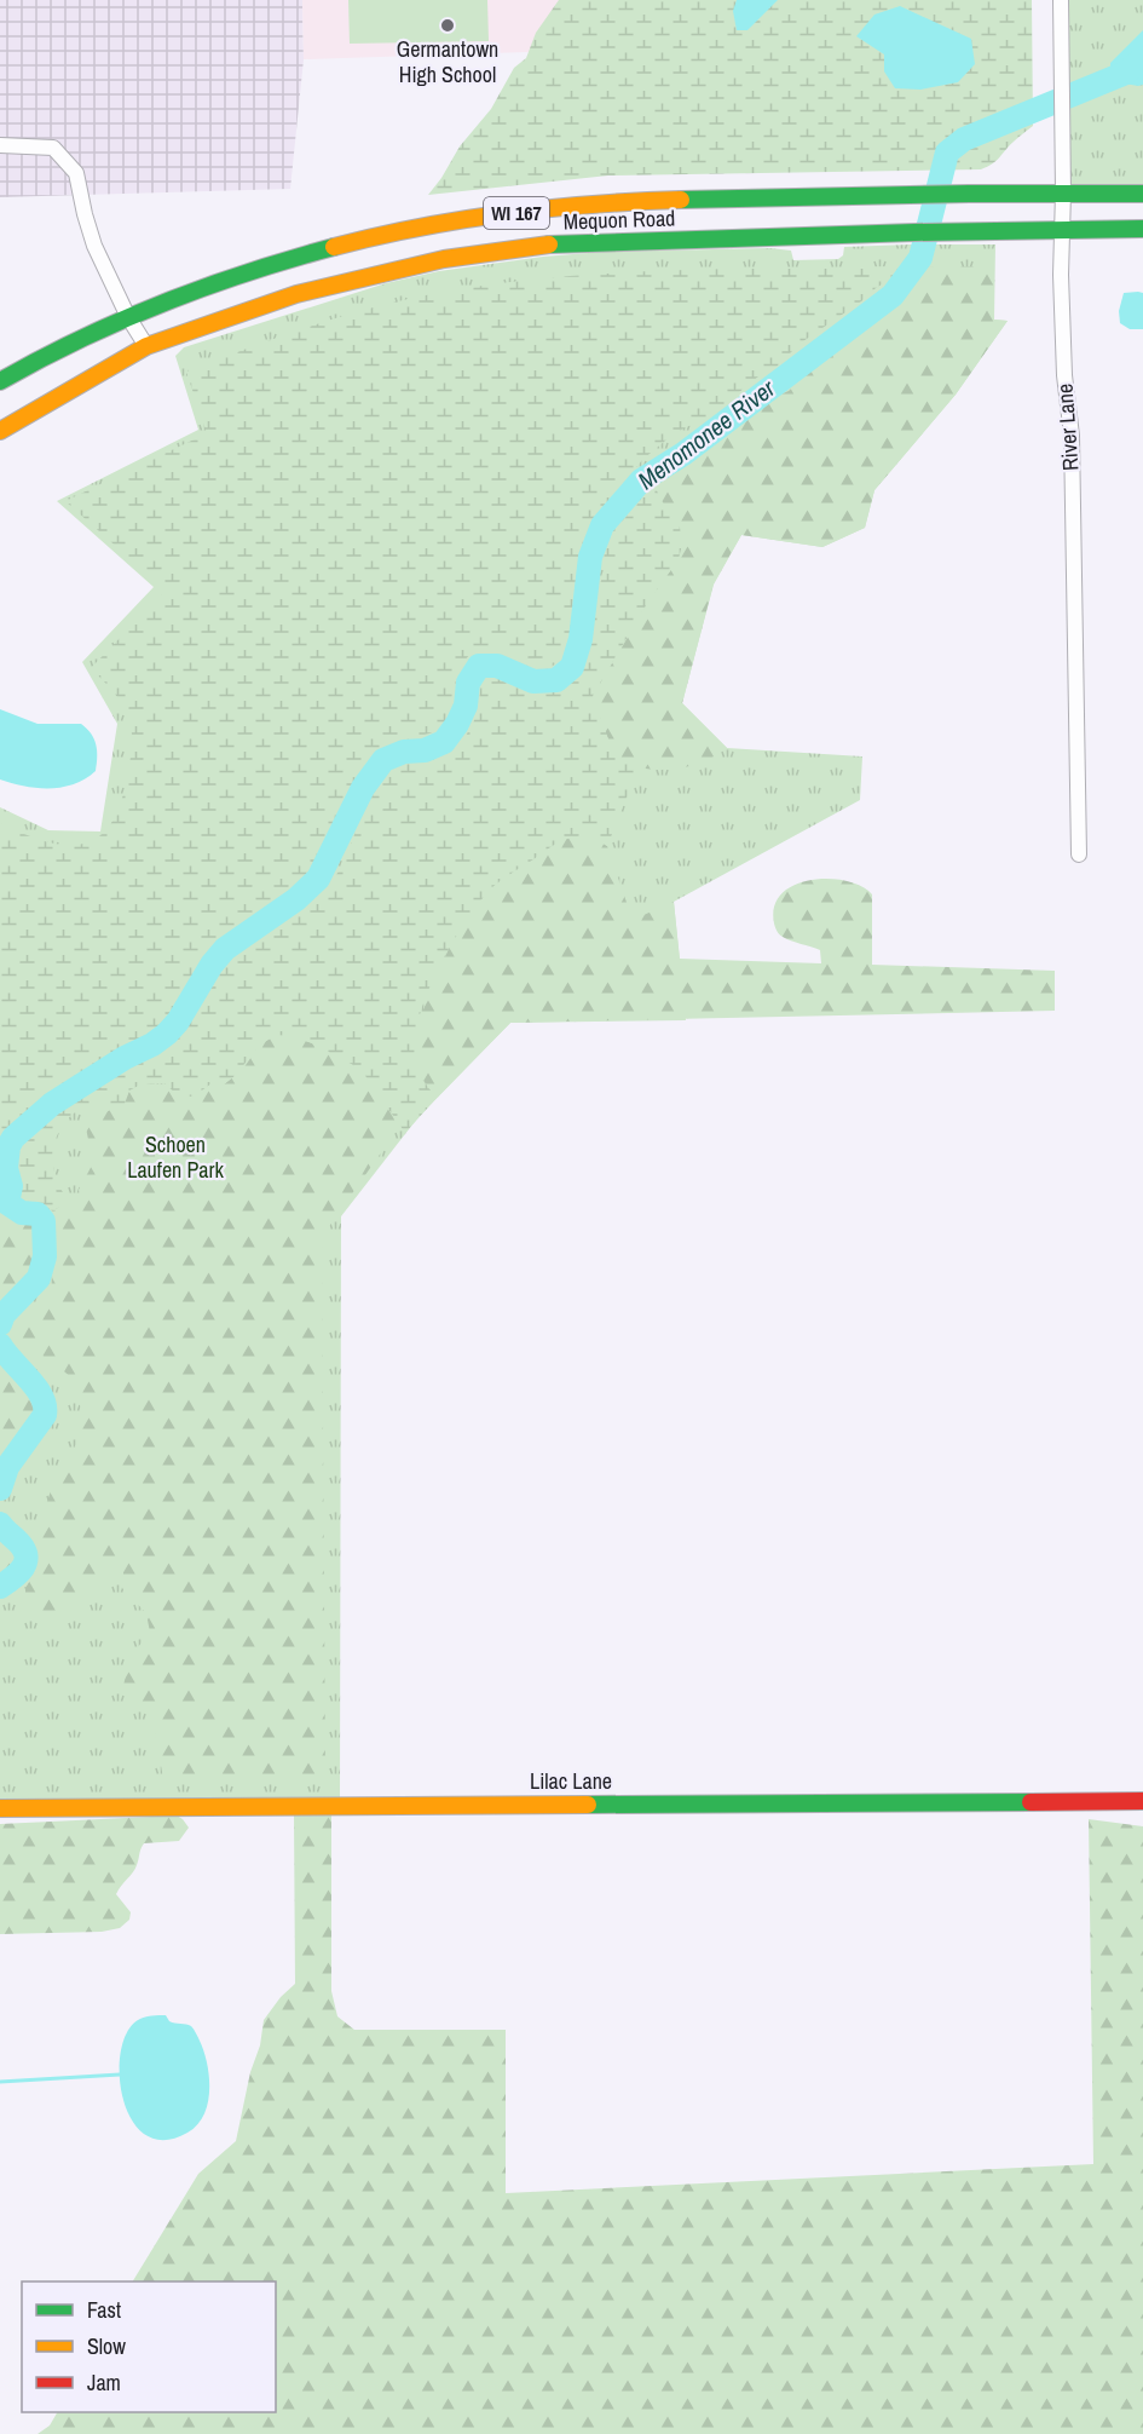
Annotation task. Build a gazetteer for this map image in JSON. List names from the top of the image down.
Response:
{
  "streets": {
    "main road": ["WI 167", "Mequon Road", "Lilac Lane"],
    "street": ["River Lane"]
  },
  "crossings": [
    ["WI 167", "Mequon Road"],
    ["Mequon Road", "River Lane"]
  ],
  "water": ["Menomonee River"],
  "parks": ["Schoen Laufen Park"],
  "places": ["Germantown High School"],
  "legend": ["Fast", "Slow", "Jam"]
}
